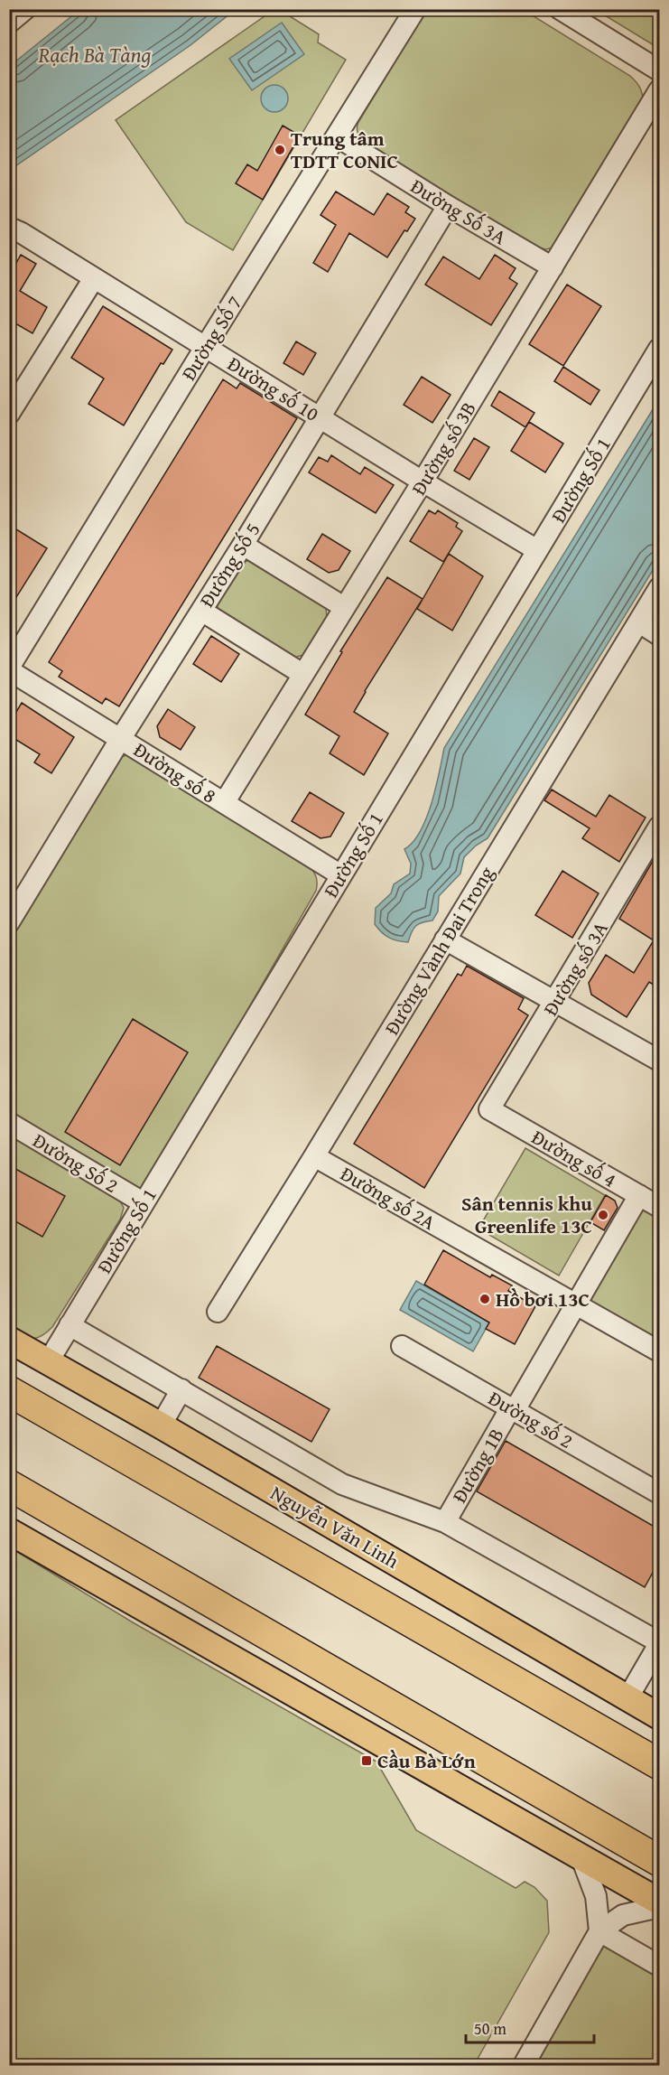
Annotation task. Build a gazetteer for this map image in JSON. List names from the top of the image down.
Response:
{
  "streets": {
    "main road": ["Nguyễn Văn Linh"],
    "street": [
      "Đường Số 3A",
      "Đường Số 7",
      "Đường số 10",
      "Đường số 3B",
      "Đường Số 1",
      "Đường Số 5",
      "Đường số 8",
      "Đường Vành Đai Trong",
      "Đường số 3A",
      "Đường số 4",
      "Đường Số 2",
      "Đường số 2A",
      "Đường số 2",
      "Đường 1B"
    ]
  },
  "crossings": [
    ["Đường Số 3A", "Đường Số 7"],
    ["Đường Số 3A", "Đường số 3B"],
    ["Đường Số 3A", "Đường Số 5"],
    ["Đường Số 7", "Đường số 10"],
    ["Đường Số 7", "Đường số 8"],
    ["Đường số 10", "Đường số 3B"],
    ["Đường số 10", "Đường Số 1"],
    ["Đường số 10", "Đường Số 5"],
    ["Đường số 3B", "Đường số 8"],
    ["Đường Số 1", "Đường số 8"],
    ["Đường Số 1", "Đường Số 2"],
    ["Đường Số 1", "Nguyễn Văn Linh"],
    ["Đường Số 5", "Đường số 8"],
    ["Đường Vành Đai Trong", "Đường số 2A"],
    ["Đường số 3A", "Đường số 4"],
    ["Đường số 4", "Đường 1B"],
    ["Đường số 2A", "Đường 1B"],
    ["Đường số 2", "Đường 1B"]
  ],
  "water": ["Rạch Bà Tàng"],
  "places": {
    "other": ["Trung tâm TDTT CONIC", "Sân tennis khu Greenlife 13C", "Hồ bơi 13C"],
    "transit": ["Cầu Bà Lớn"]
  },
  "scale_bar": "50 m"
}
